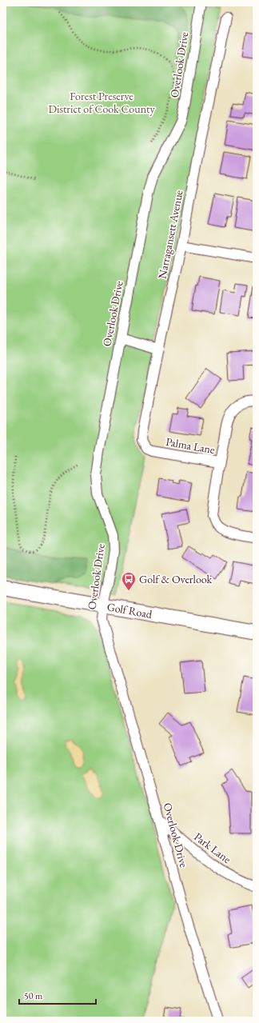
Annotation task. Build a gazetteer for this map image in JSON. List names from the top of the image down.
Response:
{
  "streets": {
    "main road": ["Golf Road"],
    "street": [
      "Overlook Drive",
      "Narragansett Avenue",
      "Palma Lane",
      "Park Lane"
    ]
  },
  "crossings": [
    ["Overlook Drive", "Golf Road"],
    ["Overlook Drive", "Park Lane"],
    ["Narragansett Avenue", "Palma Lane"]
  ],
  "parks": ["Forest Preserve District of Cook County"],
  "places": {
    "bus stop": ["Golf & Overlook"]
  },
  "scale_bar": "50 m"
}
